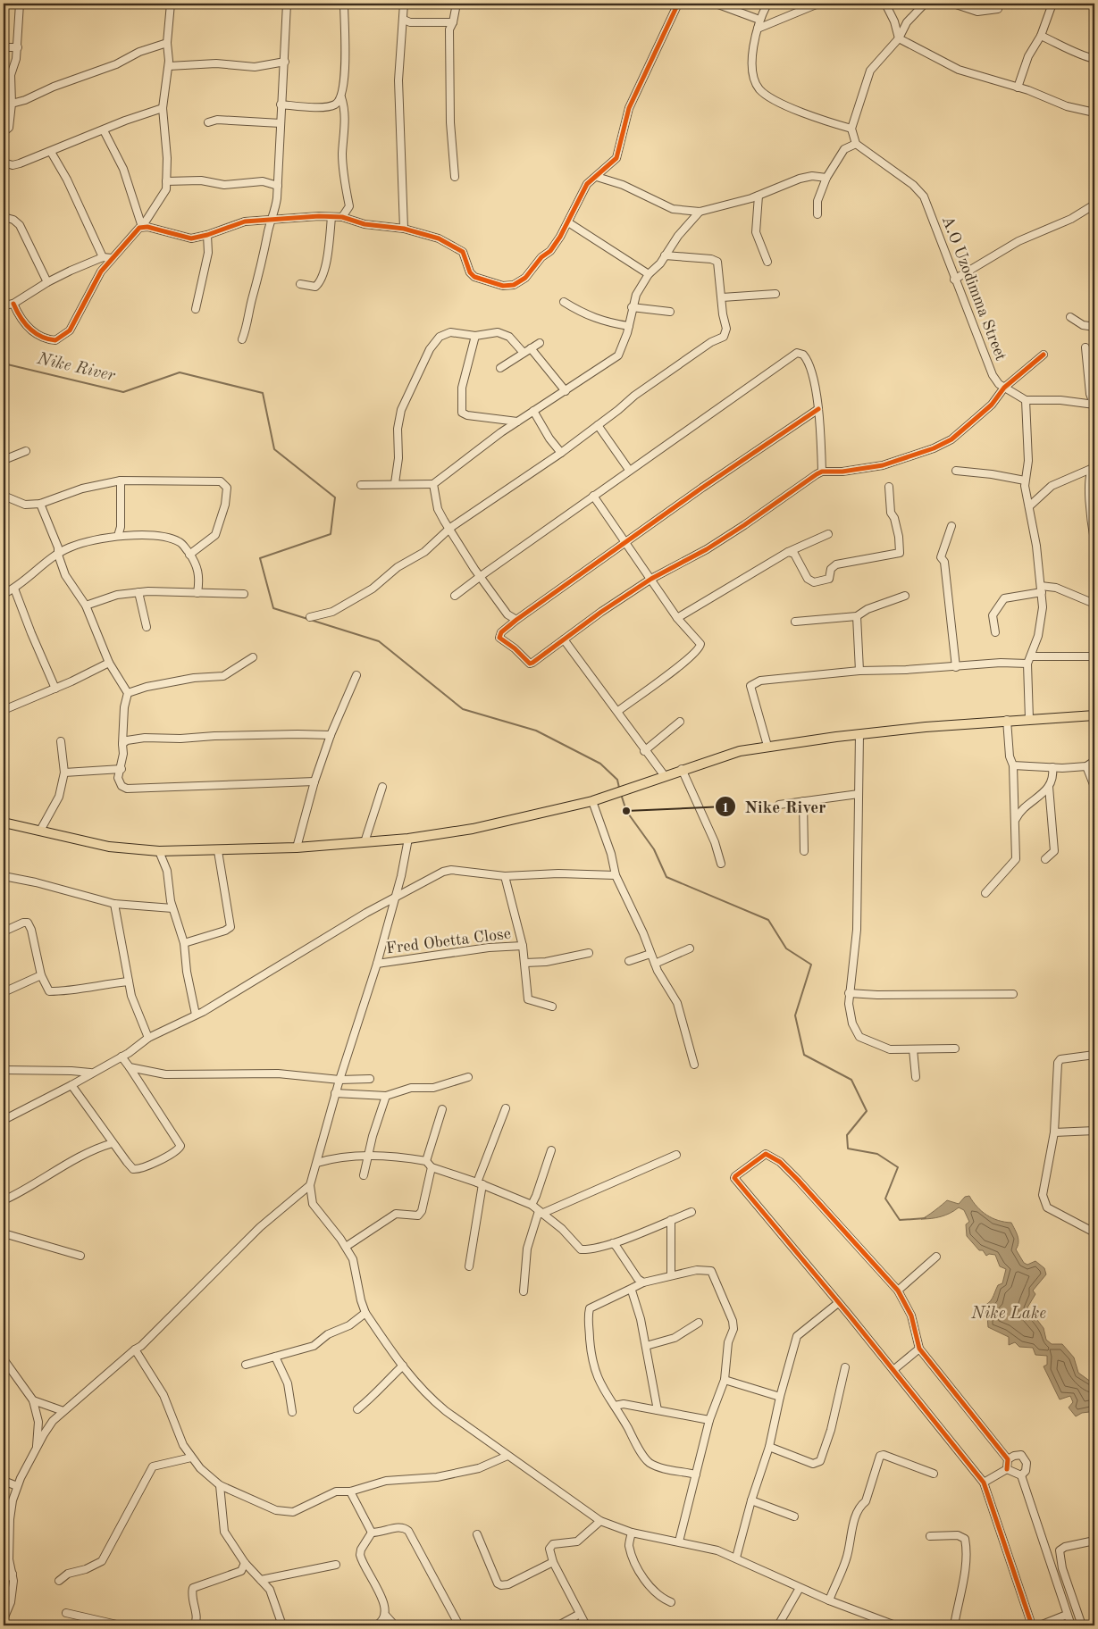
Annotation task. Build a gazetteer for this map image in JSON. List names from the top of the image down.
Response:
{
  "streets": {
    "street": ["A.O Uzodimma Street", "Fred Obetta Close"]
  },
  "water": ["Nike River", "Nike Lake"],
  "places": ["Nike River"]
}
